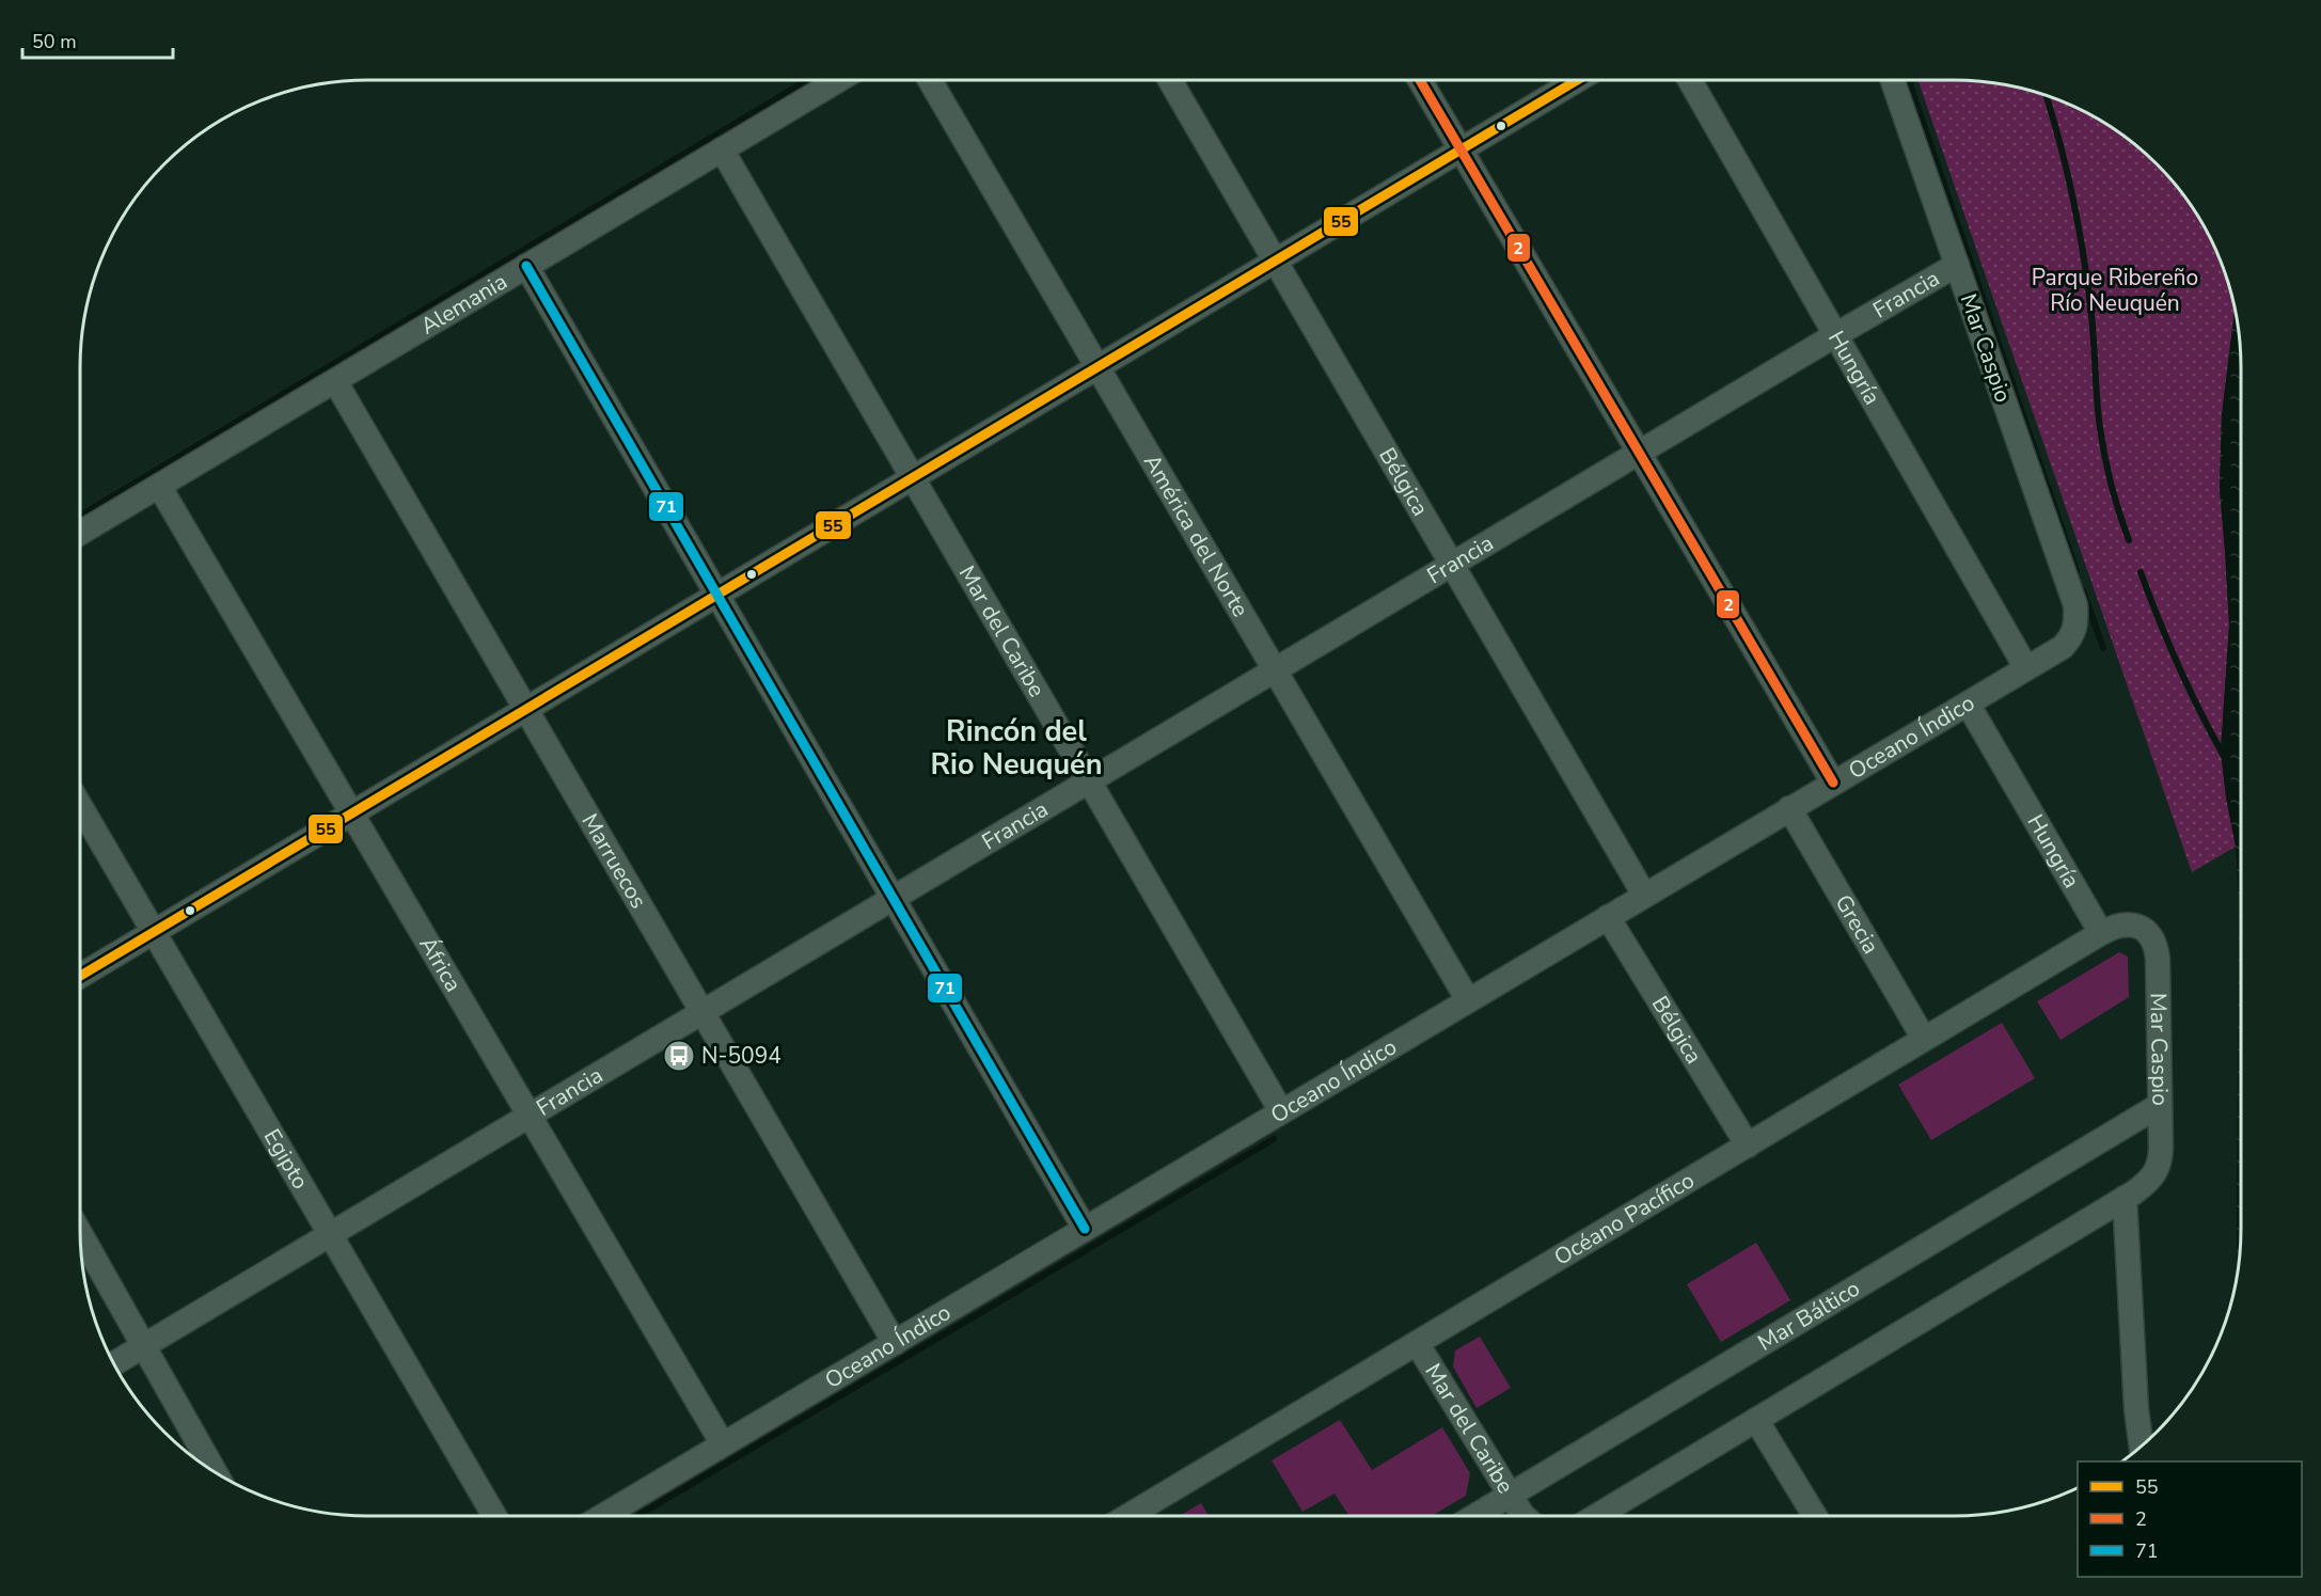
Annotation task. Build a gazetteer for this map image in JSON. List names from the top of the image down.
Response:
{
  "streets": {
    "street": [
      "Francia",
      "Alemania",
      "Mar Caspio",
      "Hungría",
      "Bélgica",
      "América del Norte",
      "Mar del Caribe",
      "Oceano Índico",
      "Marruecos",
      "Grecia",
      "África",
      "Egipto",
      "Océano Pacífico",
      "Mar Báltico"
    ]
  },
  "crossings": [
    ["Francia", "Mar Caspio"],
    ["Francia", "Hungría"],
    ["Francia", "Bélgica"],
    ["Francia", "América del Norte"],
    ["Francia", "Mar del Caribe"],
    ["Francia", "Marruecos"],
    ["Francia", "África"],
    ["Francia", "Egipto"],
    ["Alemania", "Mar del Caribe"],
    ["Alemania", "Marruecos"],
    ["Alemania", "África"],
    ["Mar Caspio", "Oceano Índico"],
    ["Mar Caspio", "Océano Pacífico"],
    ["Mar Caspio", "Mar Báltico"],
    ["Hungría", "Oceano Índico"],
    ["Hungría", "Océano Pacífico"],
    ["Bélgica", "Oceano Índico"],
    ["Bélgica", "Océano Pacífico"],
    ["América del Norte", "Oceano Índico"],
    ["Mar del Caribe", "Oceano Índico"],
    ["Mar del Caribe", "Océano Pacífico"],
    ["Mar del Caribe", "Mar Báltico"],
    ["Oceano Índico", "Marruecos"],
    ["Oceano Índico", "Grecia"],
    ["Oceano Índico", "África"],
    ["Grecia", "Océano Pacífico"]
  ],
  "districts": ["Rincón del Rio Neuquén"],
  "parks": ["Parque Ribereño Río Neuquén"],
  "places": {
    "bus stop": ["N-5094"]
  },
  "lines": ["transit line 55", "transit line 2", "transit line 71"],
  "legend": ["55", "2", "71"],
  "scale_bar": "50 m"
}
